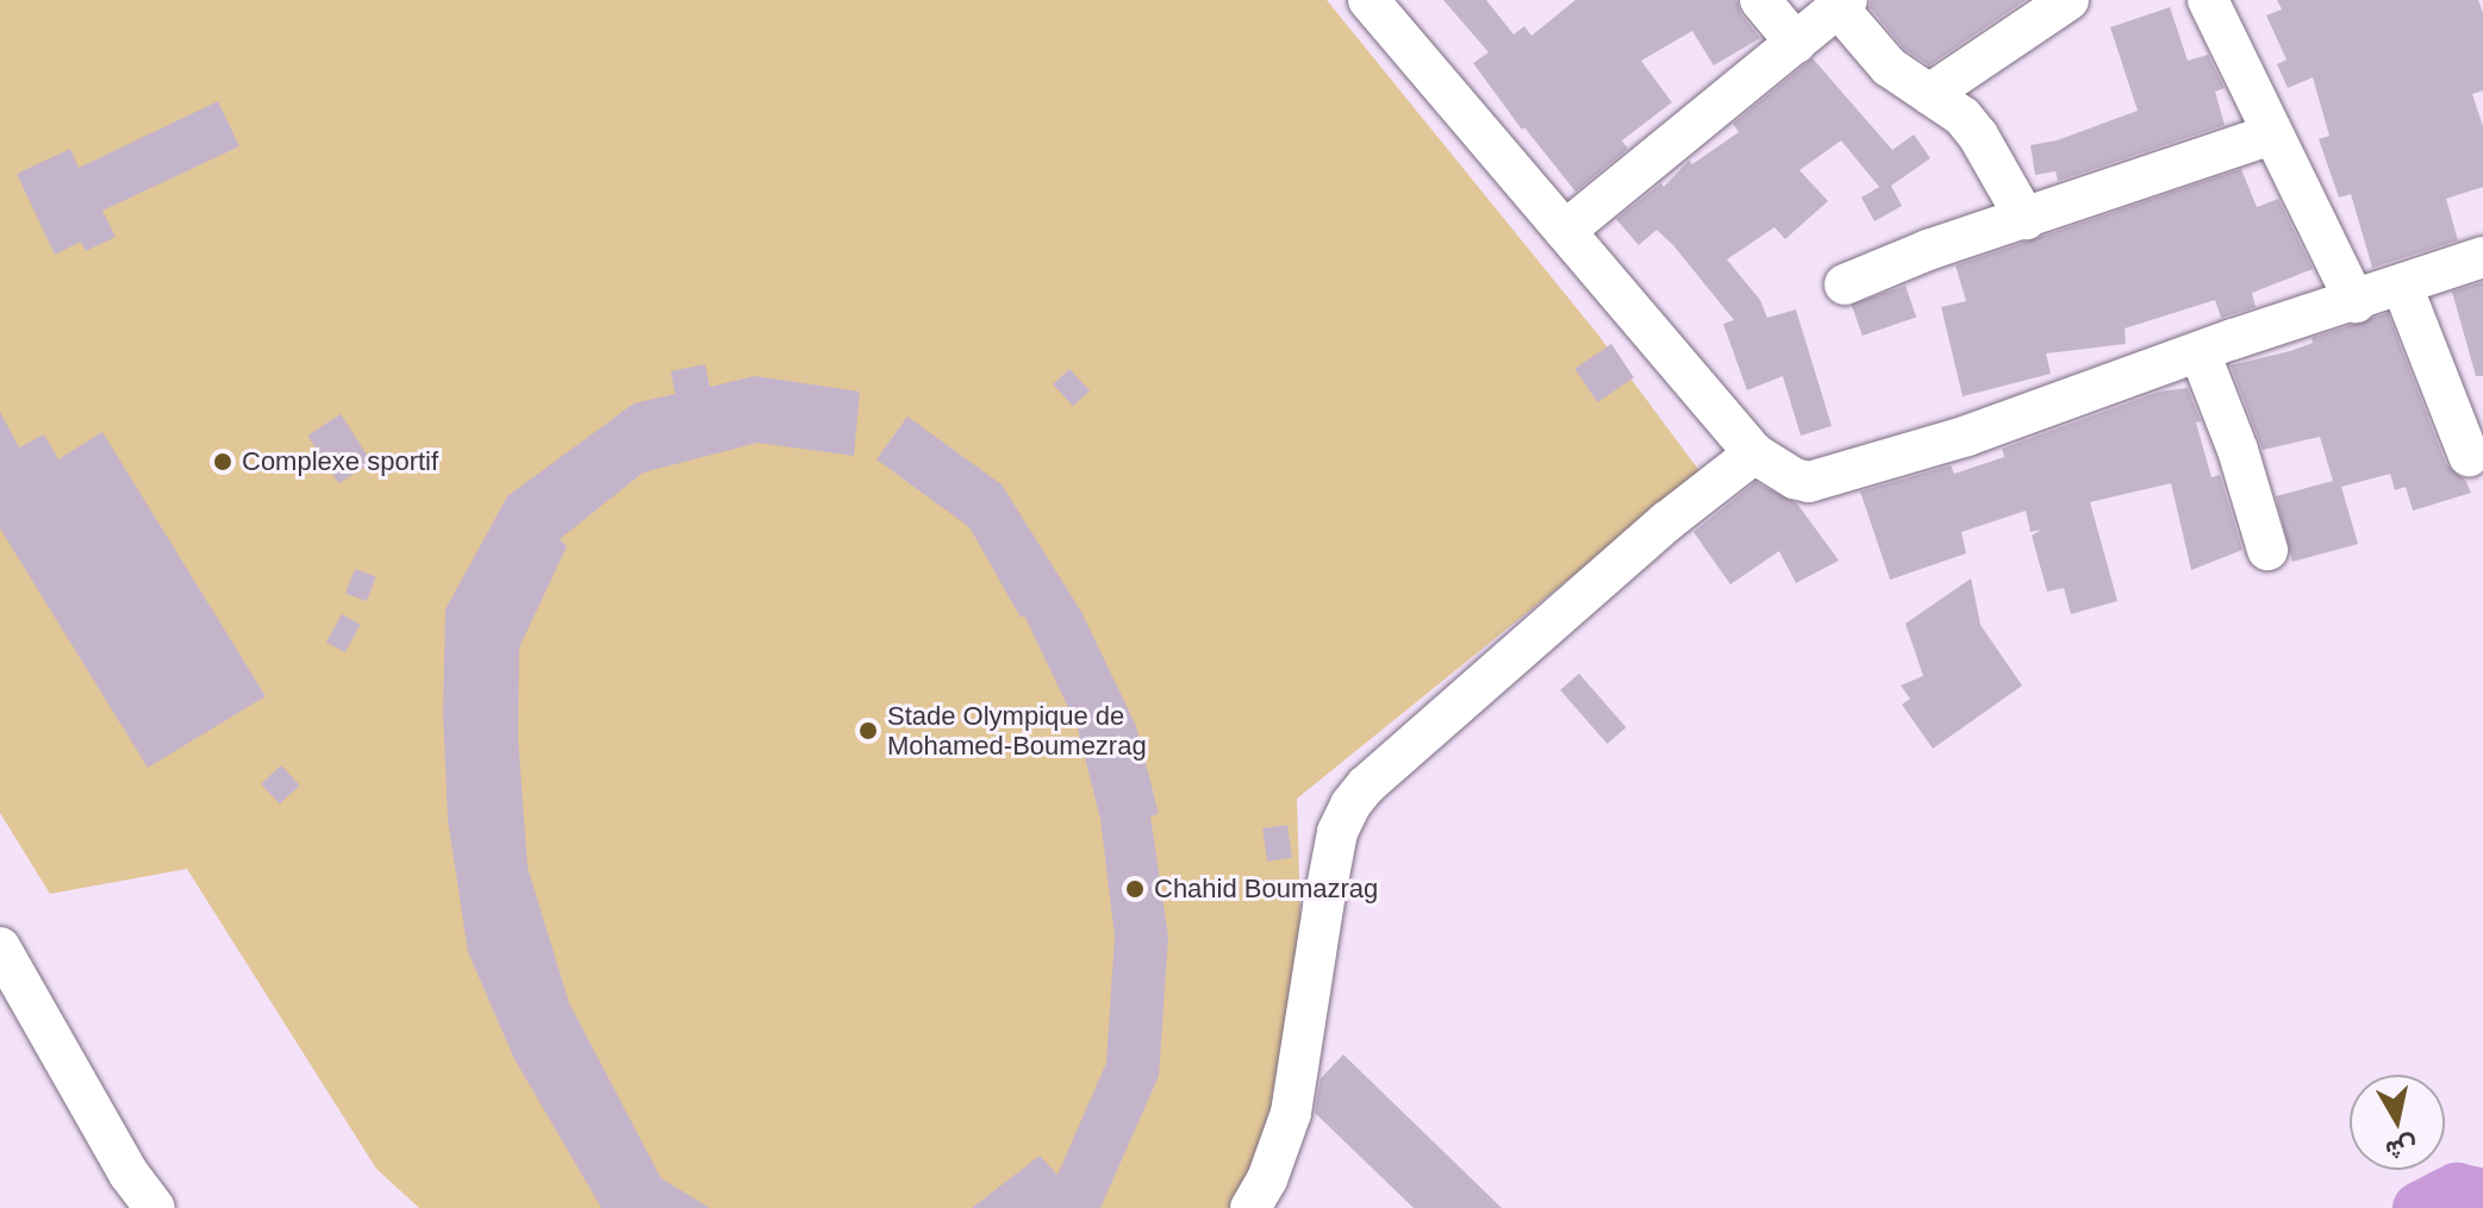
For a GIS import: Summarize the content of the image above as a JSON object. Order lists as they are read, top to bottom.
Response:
{
  "places": ["Complexe sportif", "Stade Olympique de Mohamed-Boumezrag", "Chahid Boumazrag"],
  "north": "bottom"
}
